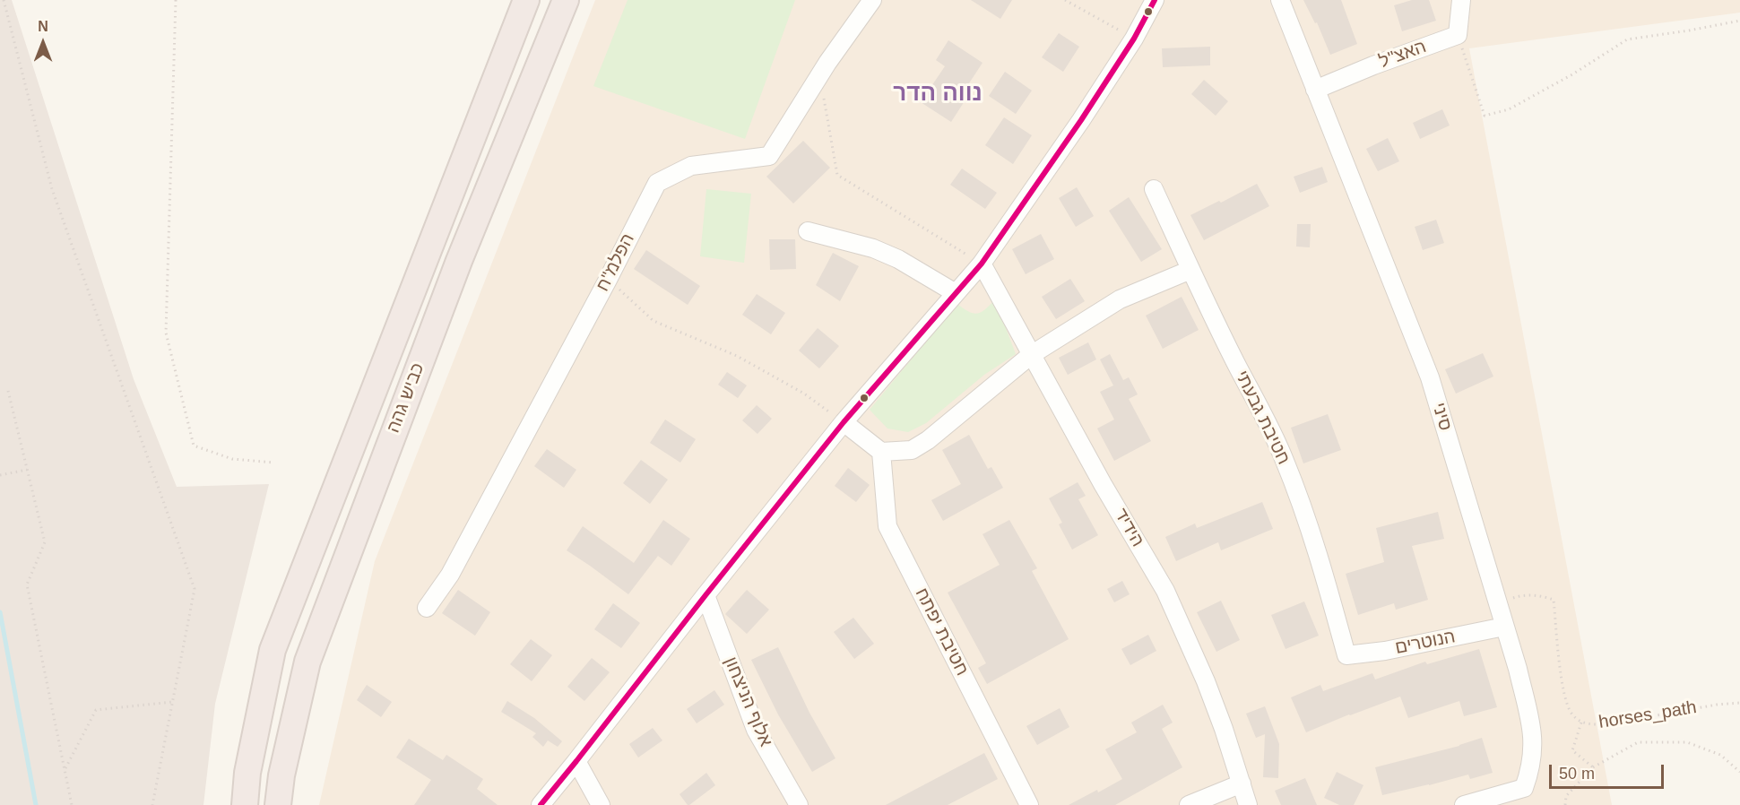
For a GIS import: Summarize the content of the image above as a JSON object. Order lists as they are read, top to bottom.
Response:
{
  "streets": {
    "highway": ["כביש גהה"],
    "street": [
      "האצ\"ל",
      "הפלמ\"ח",
      "סיני",
      "חטיבת גבעתי",
      "הידיד",
      "חטיבת יפתח",
      "הנוטרים",
      "אלוף הניצחון"
    ],
    "path": ["horses_path"]
  },
  "crossings": [
    ["האצ\"ל", "סיני"],
    ["סיני", "הנוטרים"],
    ["סיני", "horses_path"],
    ["חטיבת גבעתי", "הנוטרים"]
  ],
  "districts": ["נווה הדר"],
  "scale_bar": "50 m",
  "north": "top"
}
